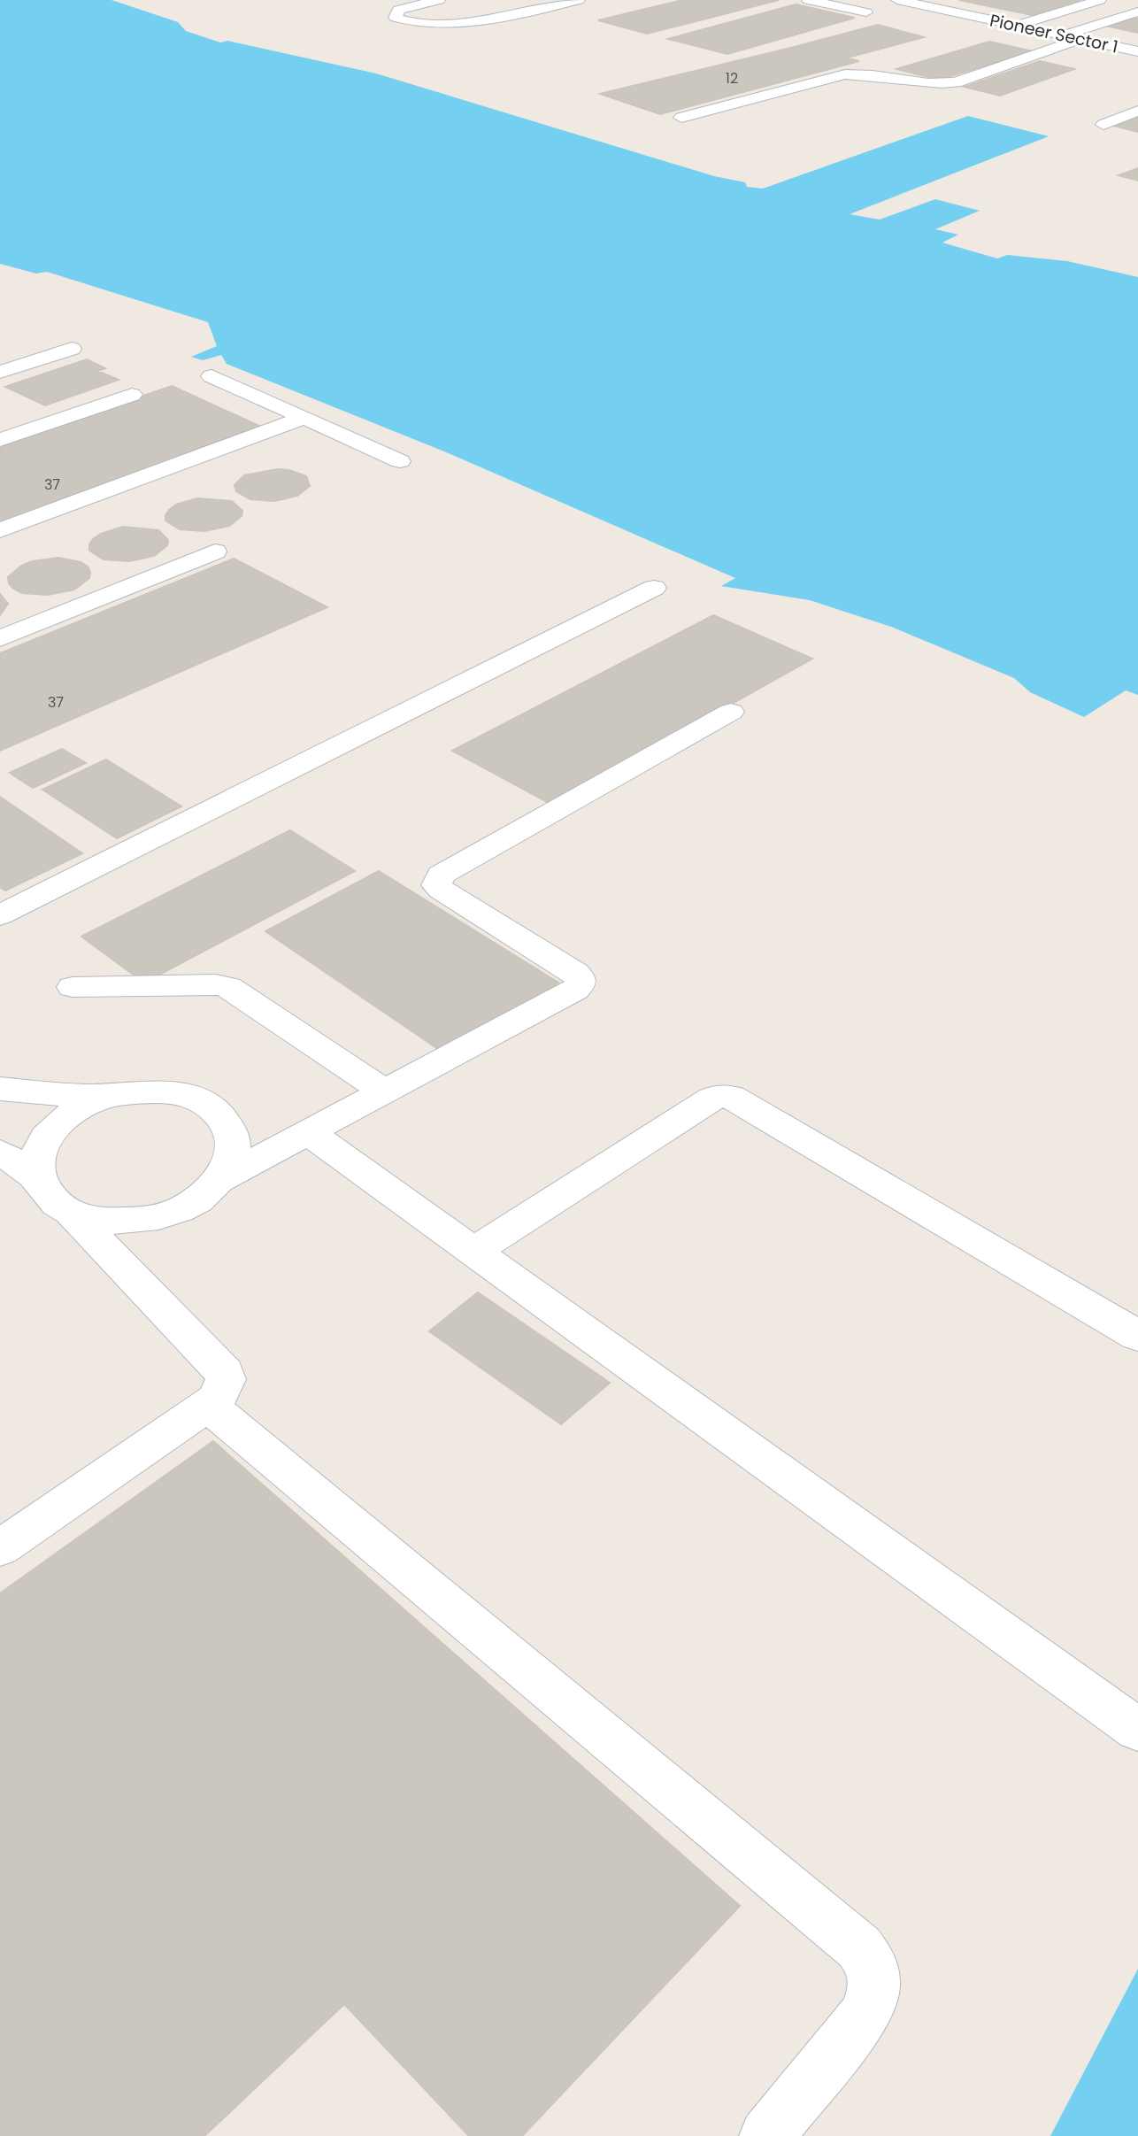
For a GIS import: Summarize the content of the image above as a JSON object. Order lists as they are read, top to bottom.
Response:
{
  "streets": {
    "street": ["Pioneer Sector 1"]
  },
  "house_numbers": ["12", "37", "37"]
}
